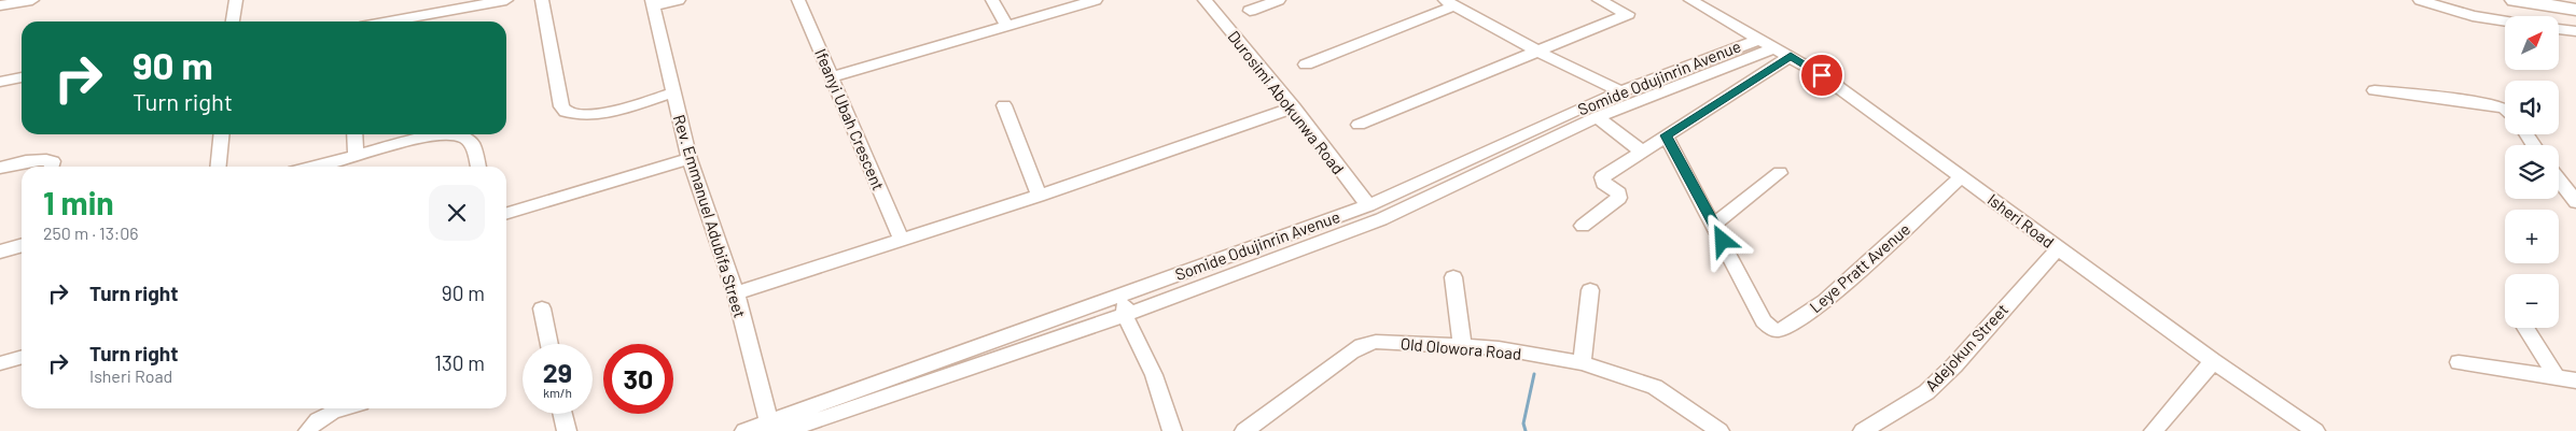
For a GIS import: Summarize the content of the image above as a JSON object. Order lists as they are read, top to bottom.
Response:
{
  "streets": {
    "street": [
      "Somide Odujinrin Avenue",
      "Durosimi Abokunwa Road",
      "Ifeanyi Ubah Crescent",
      "Rev. Emmanuel Adubifa Street",
      "Isheri Road",
      "Leye Pratt Avenue",
      "Adejokun Street",
      "Old Olowora Road"
    ]
  },
  "crossings": [
    ["Somide Odujinrin Avenue", "Durosimi Abokunwa Road"],
    ["Somide Odujinrin Avenue", "Rev. Emmanuel Adubifa Street"],
    ["Somide Odujinrin Avenue", "Isheri Road"],
    ["Isheri Road", "Leye Pratt Avenue"],
    ["Isheri Road", "Adejokun Street"]
  ],
  "north": "top right",
  "page": {
    "map_buttons": ["+", "−"],
    "turn": ["90 m", "Turn right"],
    "heading": ["1 min", "250 m · 13:06"],
    "list": [
      {
        "name": "Turn right",
        "value": "90 m"
      },
      {
        "name": "Turn right",
        "note": "Isheri Road",
        "value": "130 m"
      }
    ],
    "speed": "29 km/h",
    "limit": "30"
  }
}
